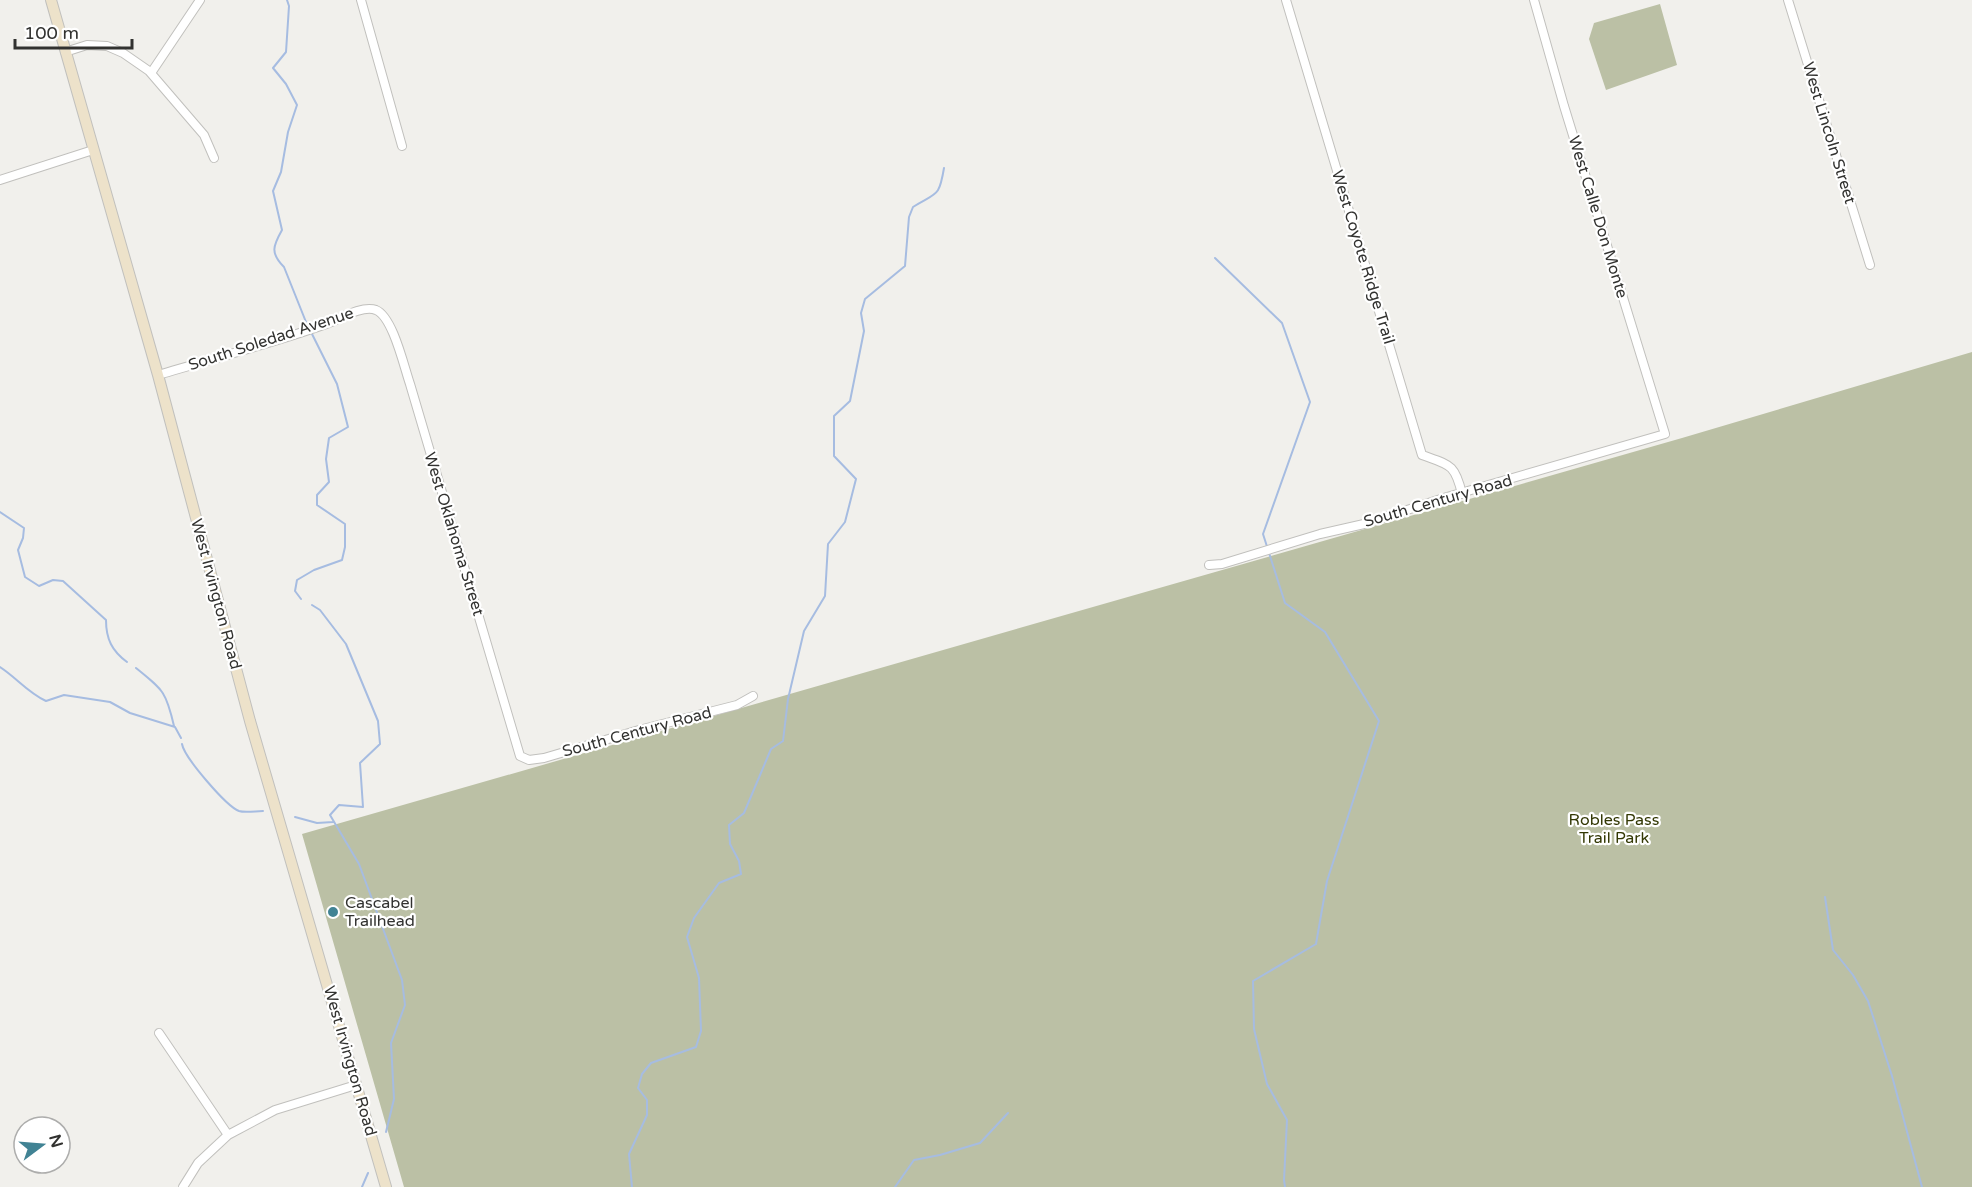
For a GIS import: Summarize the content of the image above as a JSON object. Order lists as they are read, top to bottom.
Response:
{
  "streets": {
    "main road": ["West Irvington Road"],
    "street": [
      "West Lincoln Street",
      "West Calle Don Monte",
      "West Coyote Ridge Trail",
      "South Soledad Avenue",
      "South Century Road",
      "West Oklahoma Street"
    ]
  },
  "crossings": [
    ["West Calle Don Monte", "South Century Road"],
    ["West Coyote Ridge Trail", "South Century Road"],
    ["South Soledad Avenue", "West Oklahoma Street"],
    ["South Soledad Avenue", "West Irvington Road"],
    ["South Century Road", "West Oklahoma Street"]
  ],
  "parks": ["Robles Pass Trail Park"],
  "places": ["Cascabel Trailhead"],
  "scale_bar": "100 m",
  "north": "right"
}
